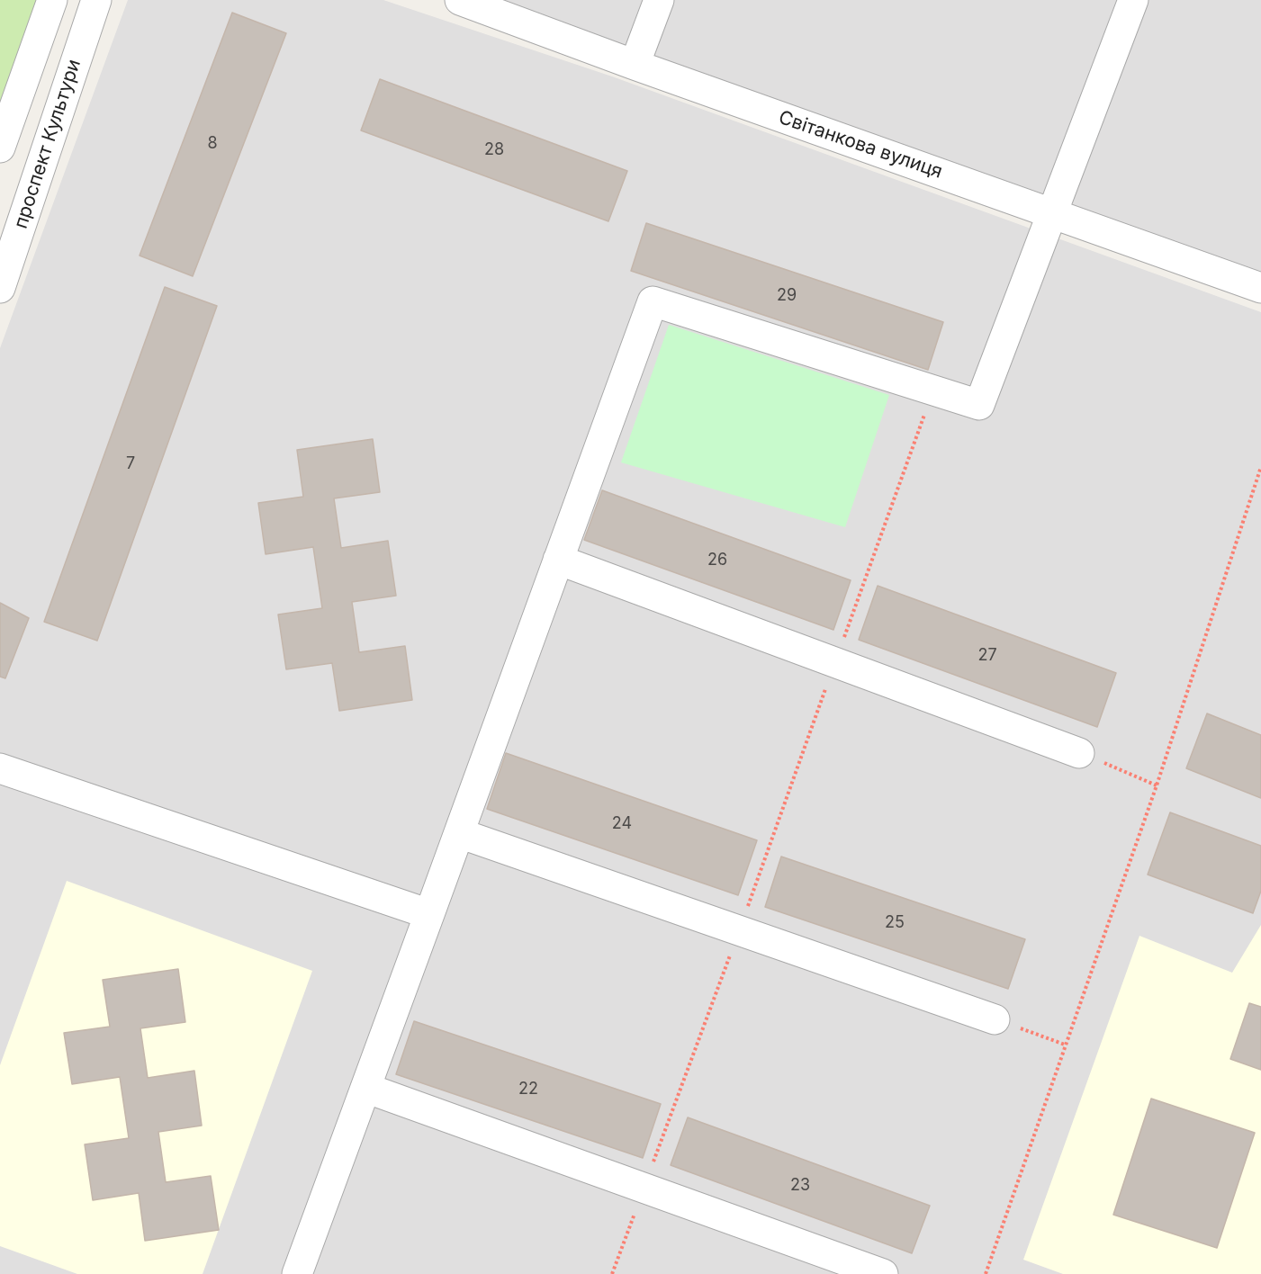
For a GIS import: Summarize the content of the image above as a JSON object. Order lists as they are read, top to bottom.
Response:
{
  "streets": {
    "street": ["проспект Культури", "Світанкова вулиця"]
  },
  "house_numbers": [
    "8",
    "28",
    "29",
    "7",
    "26",
    "27",
    "24",
    "25",
    "22",
    "23"
  ]
}
